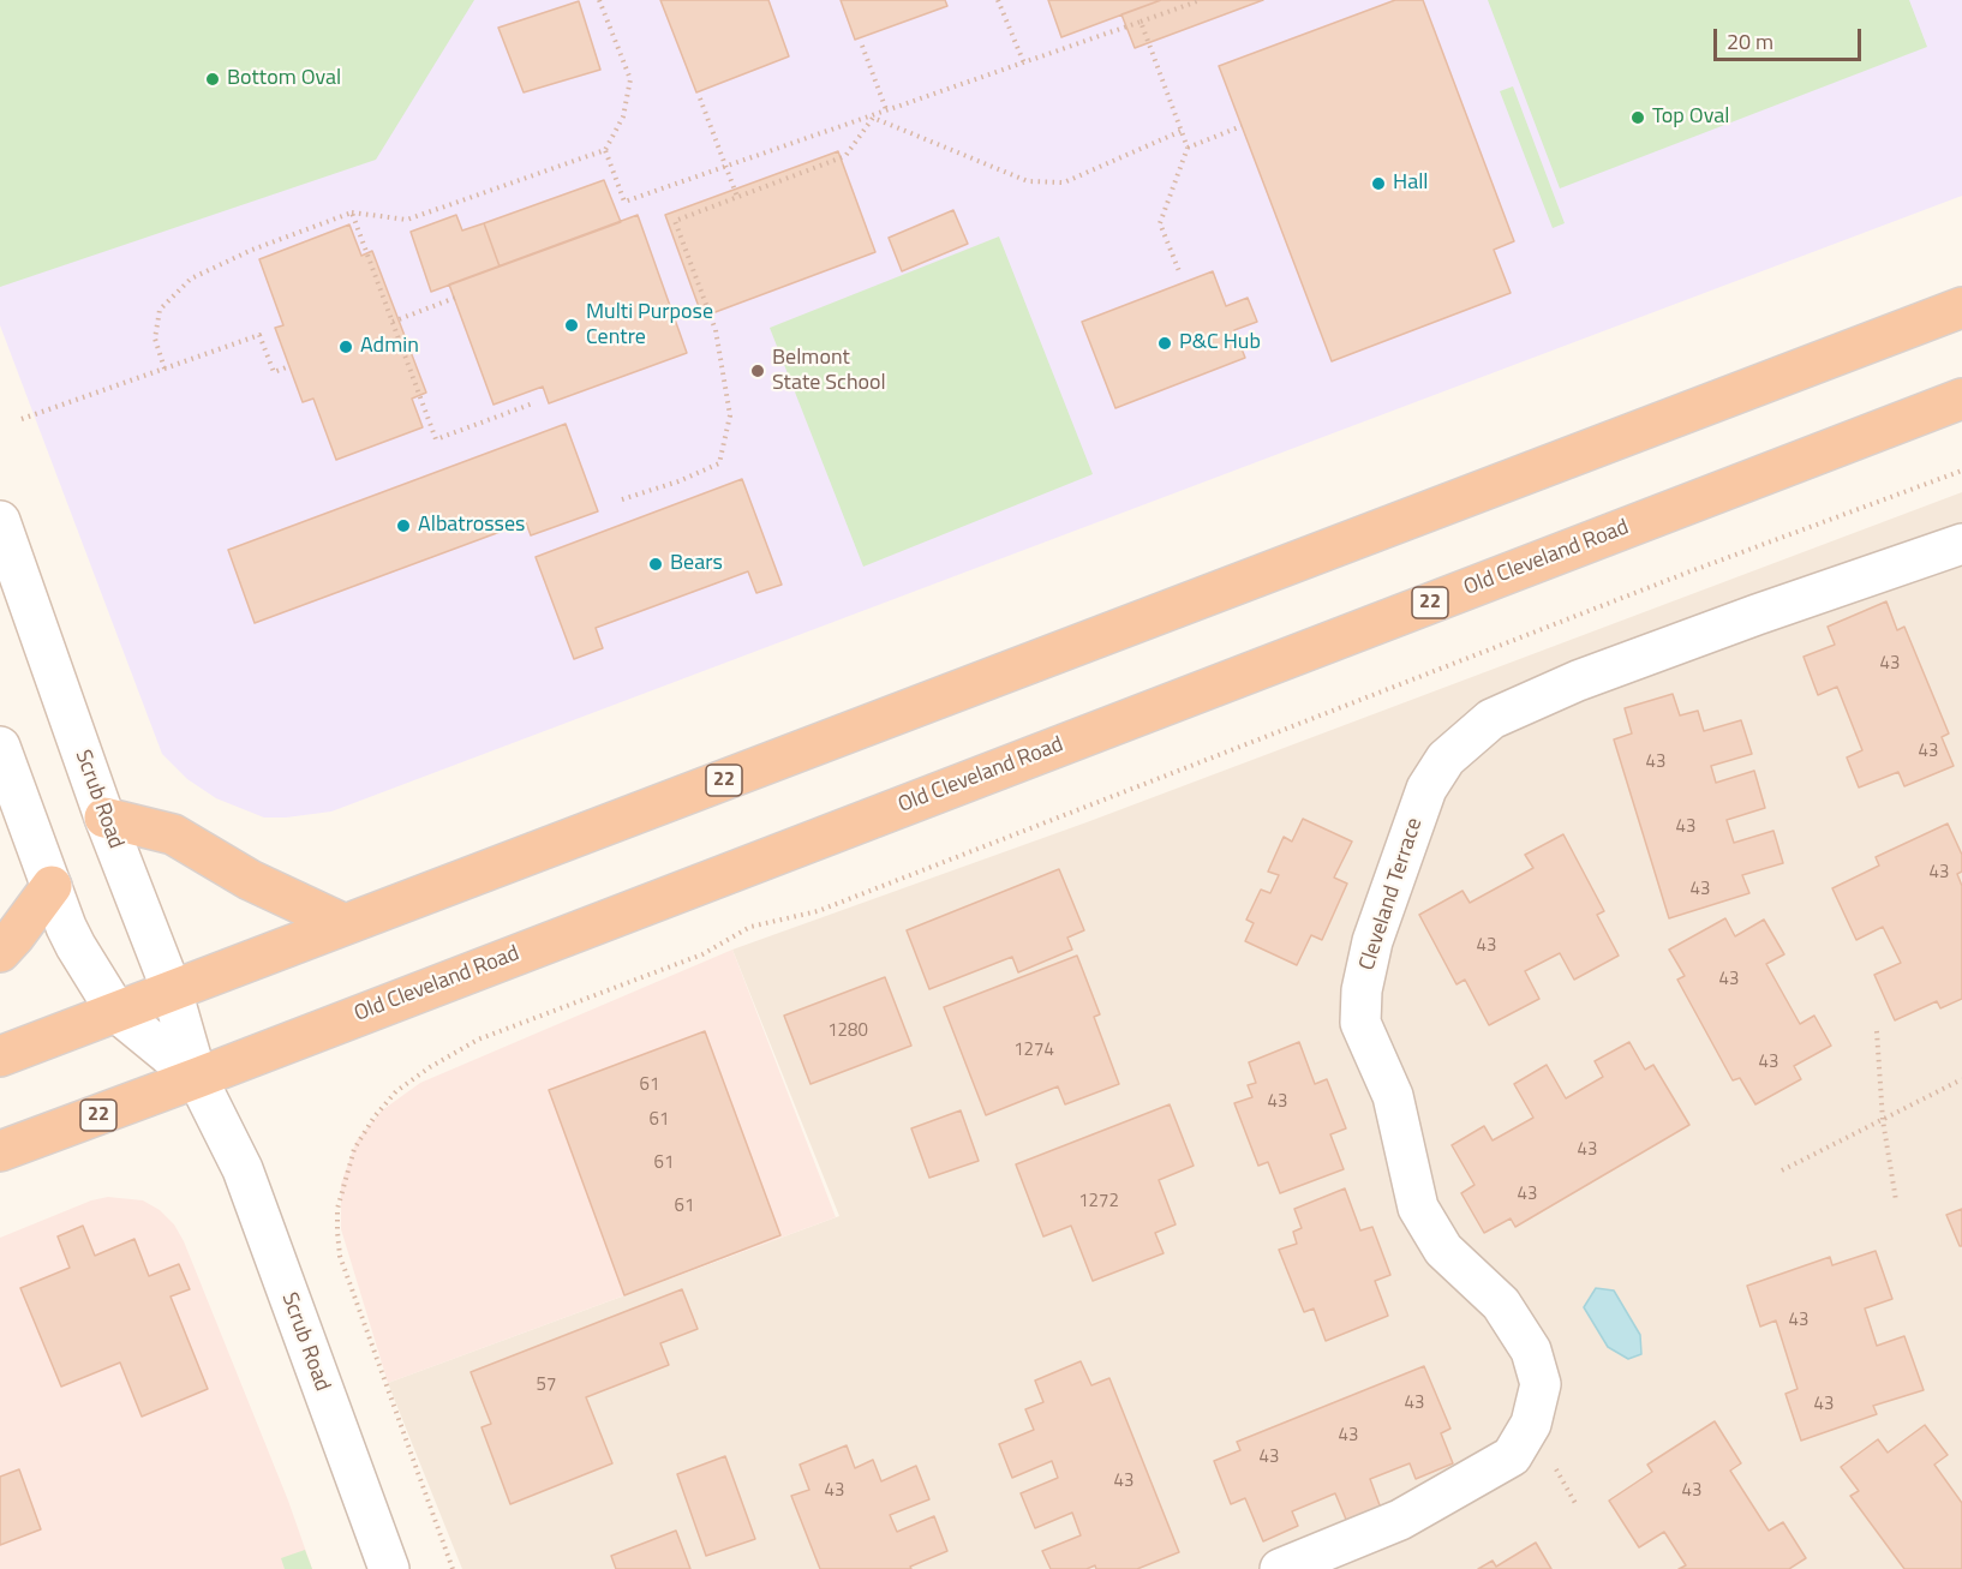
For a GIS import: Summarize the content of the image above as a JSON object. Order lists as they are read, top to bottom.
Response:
{
  "streets": {
    "highway": ["Old Cleveland Road", "22"],
    "street": ["Scrub Road", "Cleveland Terrace"]
  },
  "crossings": [
    ["Old Cleveland Road", "Scrub Road"],
    ["22", "Scrub Road"]
  ],
  "places": [
    "Bottom Oval",
    "Top Oval",
    "Hall",
    "Multi Purpose Centre",
    "P&C Hub",
    "Admin",
    "Belmont State School",
    "Albatrosses",
    "Bears"
  ],
  "house_numbers": [
    "43",
    "43",
    "43",
    "43",
    "43",
    "43",
    "43",
    "43",
    "1280",
    "1274",
    "43",
    "61",
    "43",
    "61",
    "43",
    "61",
    "43",
    "1272",
    "61",
    "43",
    "57",
    "43",
    "43",
    "43",
    "43",
    "43",
    "43",
    "43"
  ],
  "scale_bar": "20 m"
}
